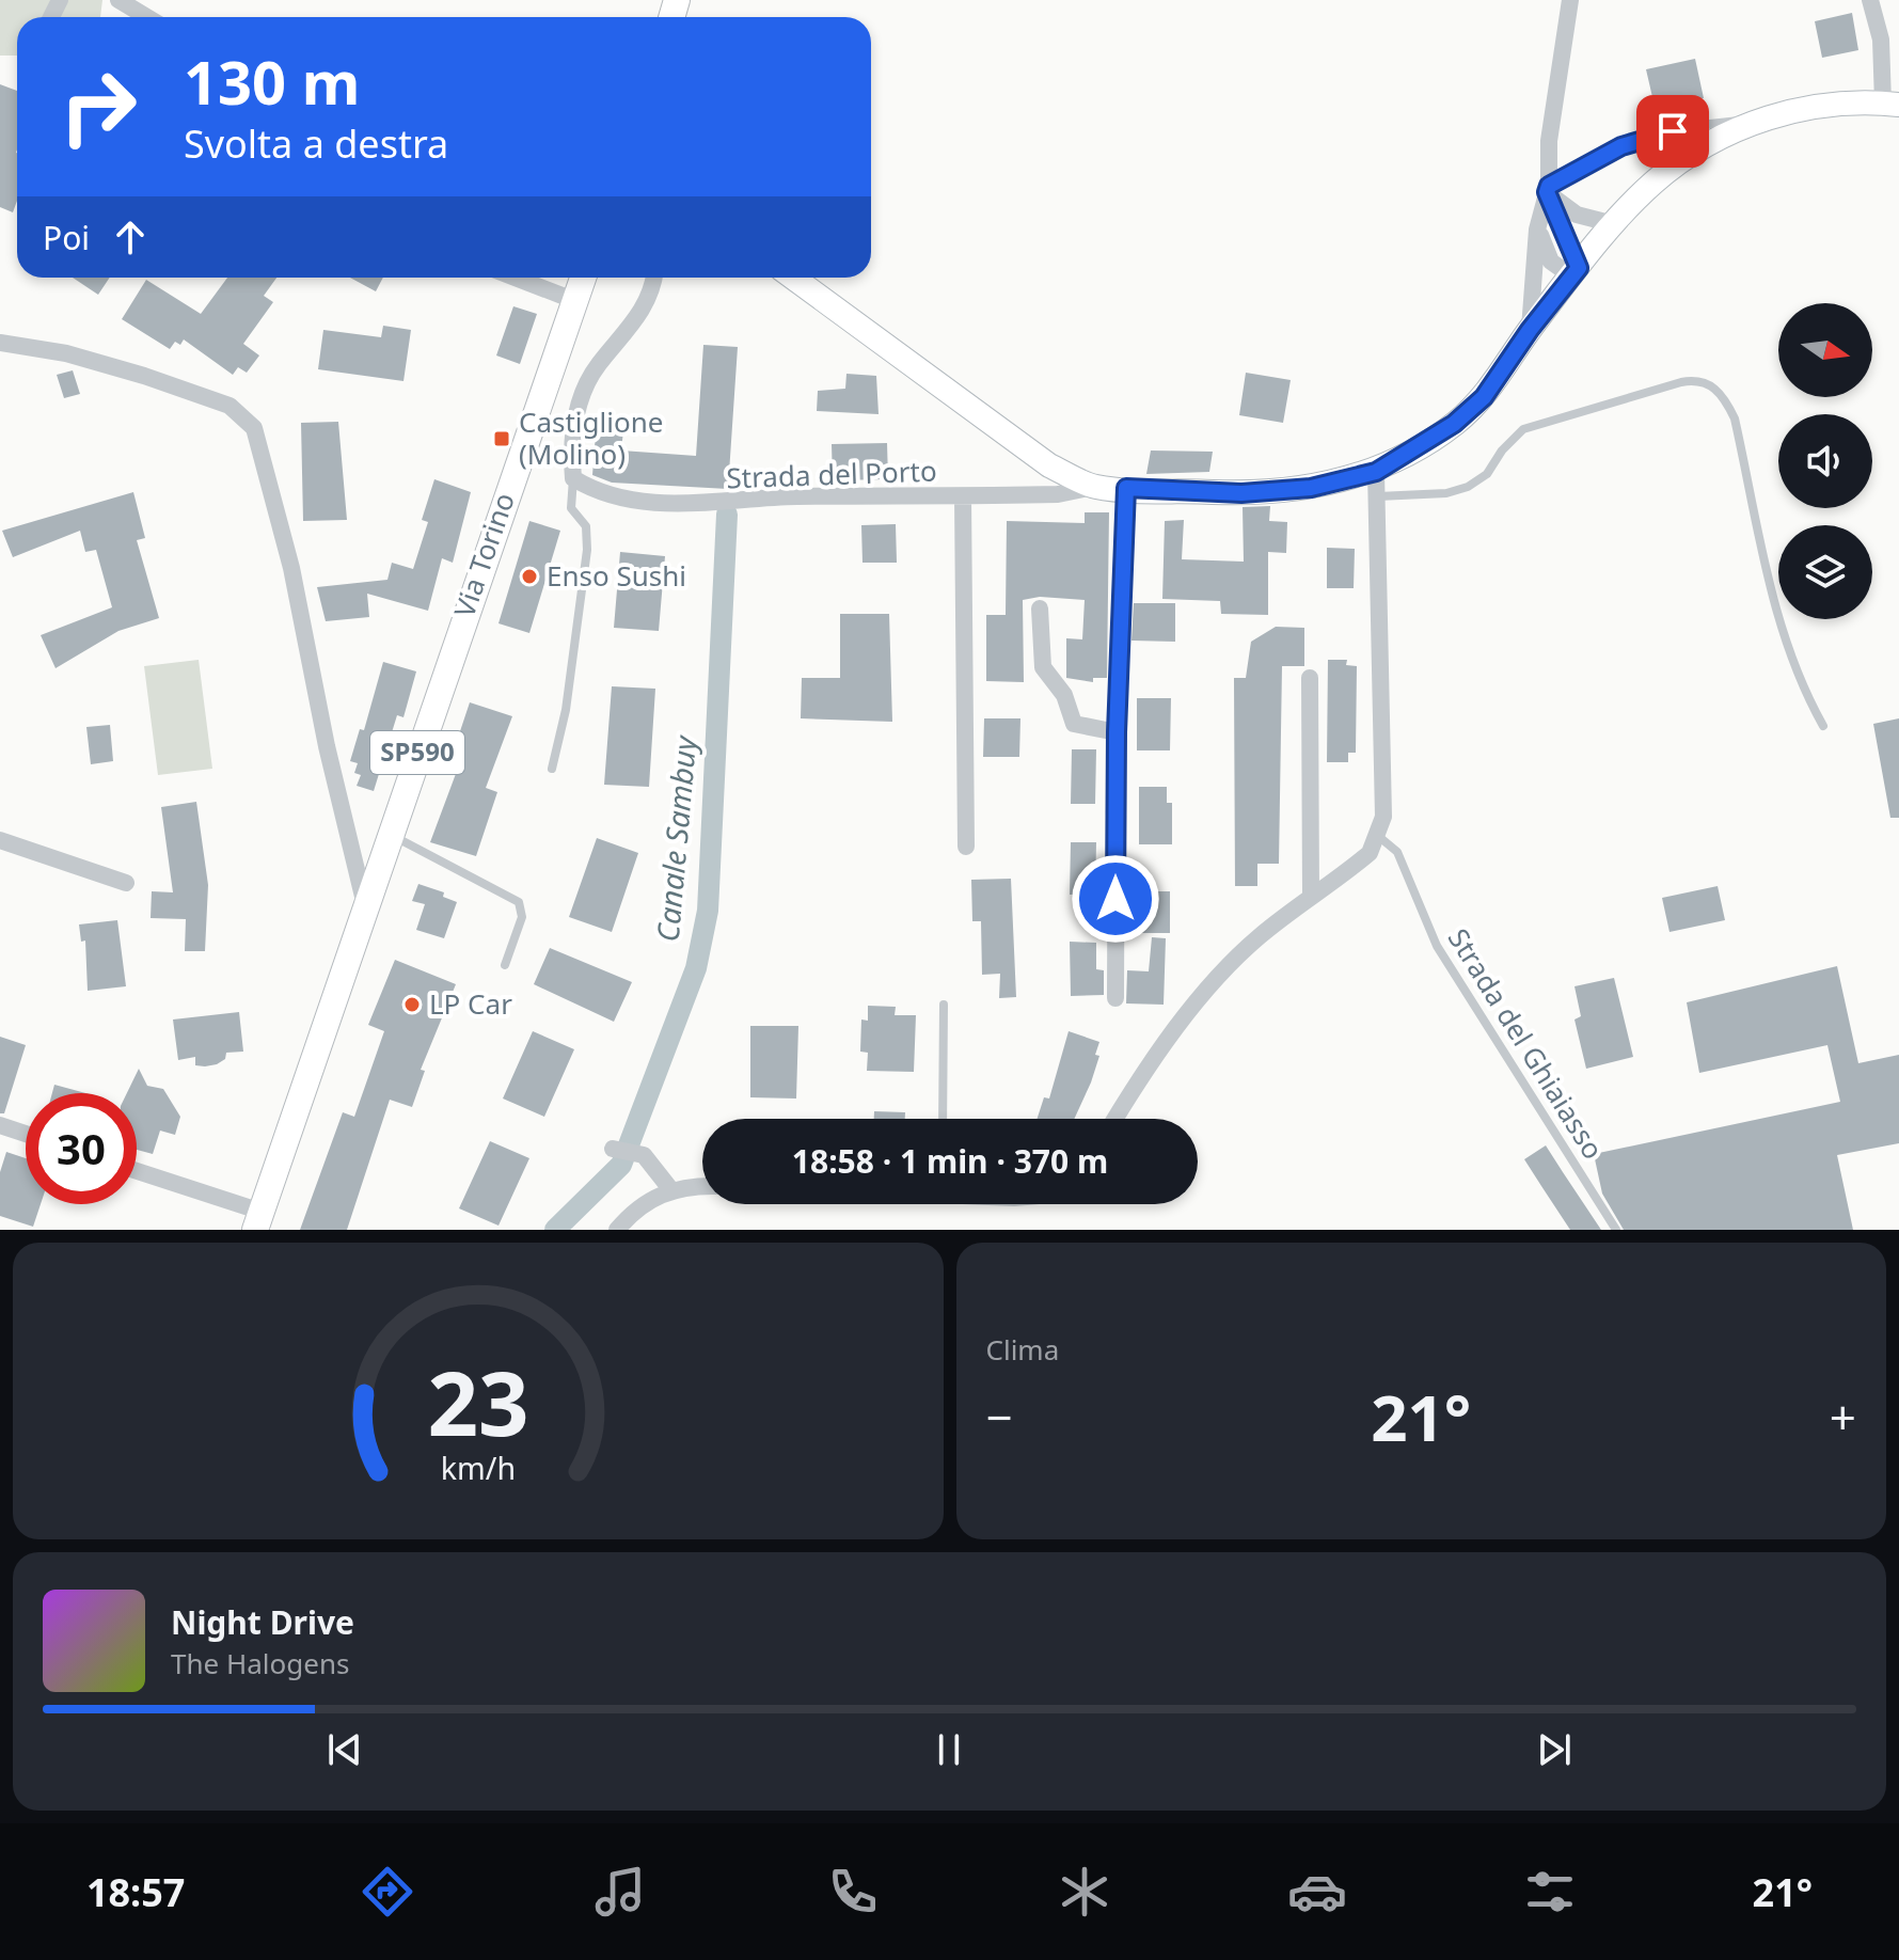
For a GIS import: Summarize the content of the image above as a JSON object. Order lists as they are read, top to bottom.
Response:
{
  "streets": {
    "main road": ["Via Torino", "SP590"],
    "street": ["Strada del Porto"],
    "lane": ["Strada del Ghiaiasso"]
  },
  "water": ["Canale Sambuy"],
  "places": {
    "transit": ["Castiglione (Molino)"],
    "other": ["Enso Sushi", "LP Car"]
  },
  "north": "right",
  "page": {
    "turn": ["130 m", "Svolta a destra"],
    "then": "Poi",
    "limit": "30",
    "trip": "18:58 · 1 min · 370 m",
    "tile": "Clima",
    "heat": ["−", "21°", "+"],
    "song": ["Night Drive", "The Halogens"],
    "tabs": ["18:57", "21°"],
    "gauge": ["23", "km/h"]
  }
}
